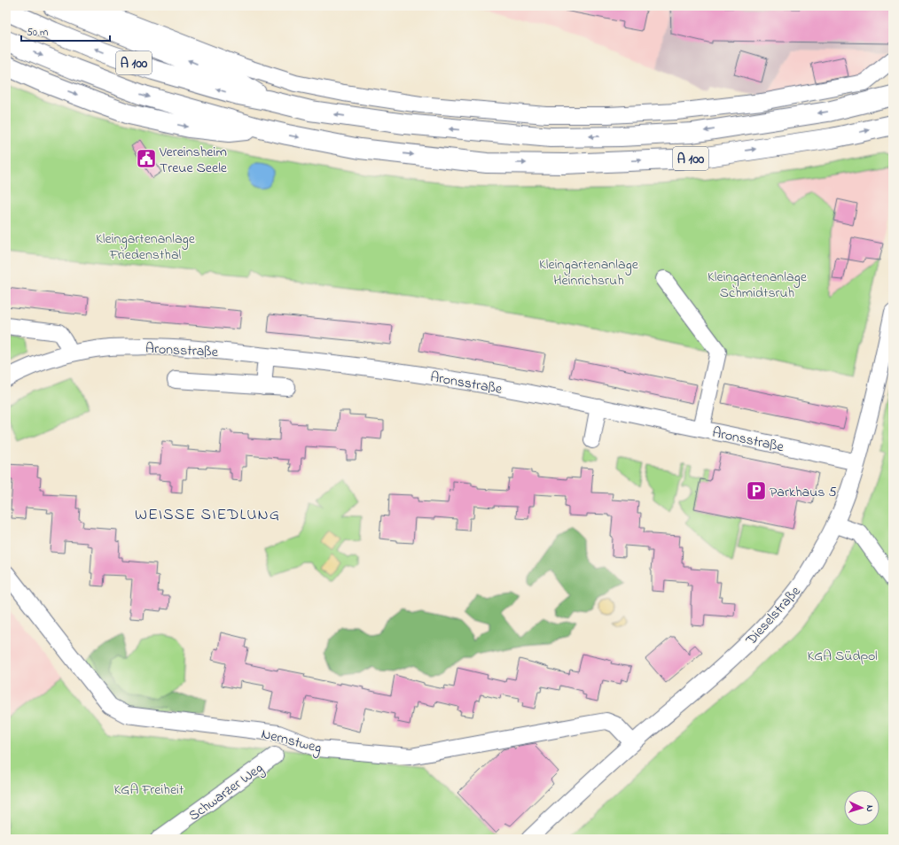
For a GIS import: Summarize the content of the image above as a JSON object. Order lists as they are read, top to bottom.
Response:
{
  "streets": {
    "highway": ["A 100"],
    "street": [
      "Aronsstraße",
      "Dieselstraße",
      "Nernstweg",
      "Schwarzer Weg"
    ]
  },
  "crossings": [
    ["Aronsstraße", "Dieselstraße"],
    ["Dieselstraße", "Nernstweg"]
  ],
  "districts": ["WEISSE SIEDLUNG"],
  "parks": [
    "Kleingartenanlage Friedensthal",
    "Kleingartenanlage Heinrichsruh",
    "Kleingartenanlage Schmidtsruh",
    "KGA Südpol",
    "KGA Freiheit"
  ],
  "places": {
    "public building": ["Vereinsheim Treue Seele"],
    "parking": ["Parkhaus 5"]
  },
  "scale_bar": "50 m",
  "north": "right"
}
